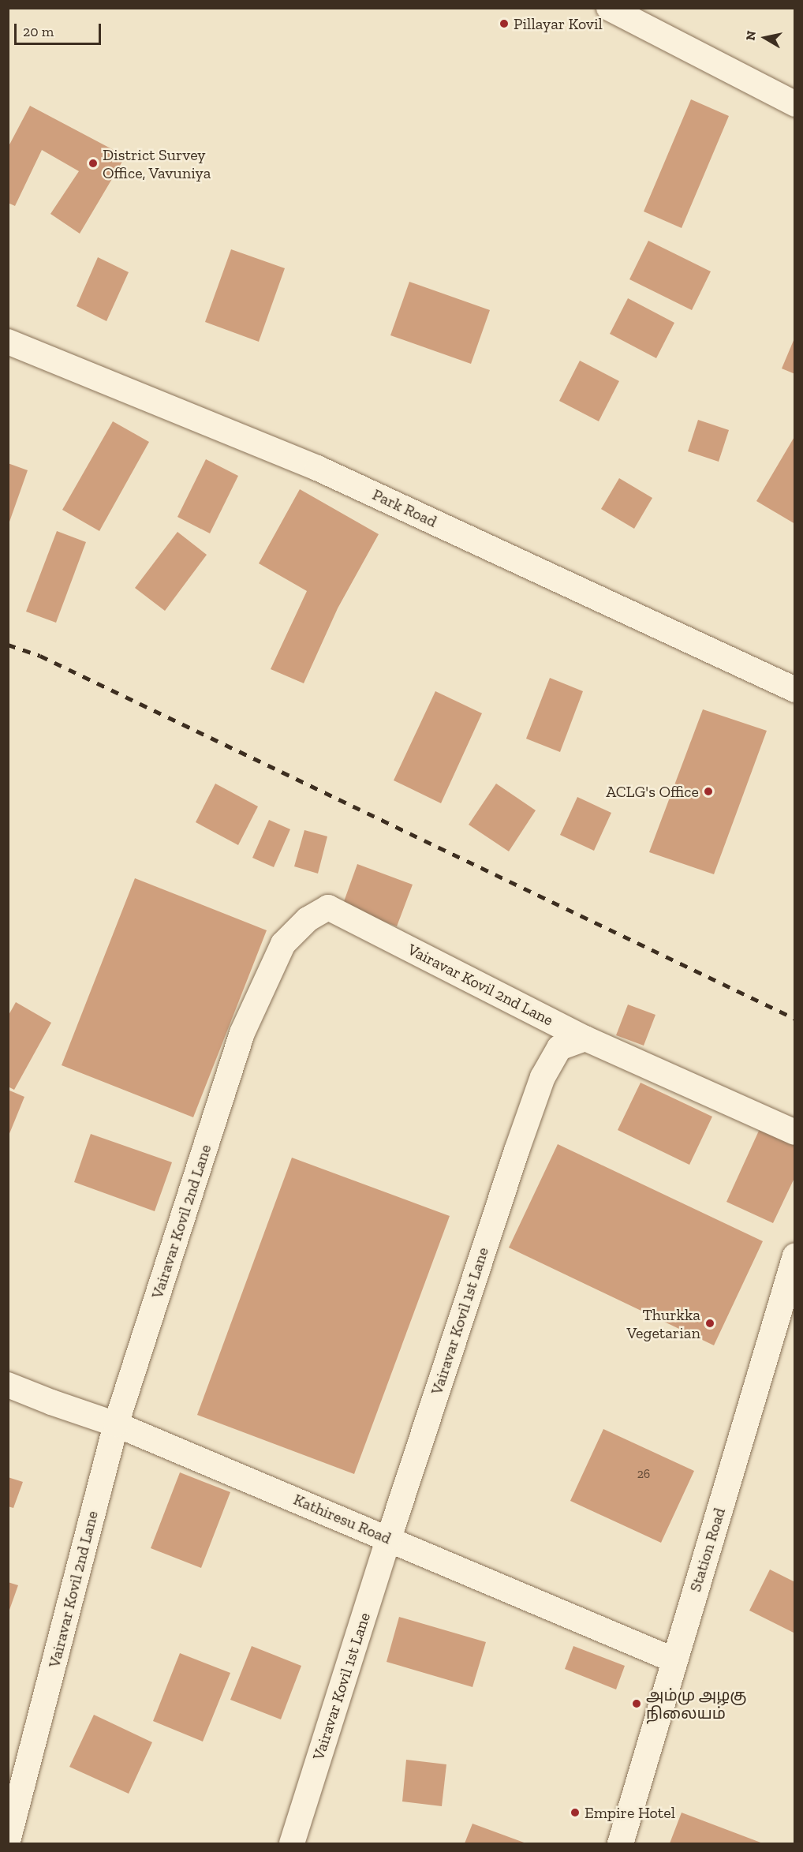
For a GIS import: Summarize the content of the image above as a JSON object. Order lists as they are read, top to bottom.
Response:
{
  "streets": {
    "main road": ["Station Road"],
    "street": [
      "Park Road",
      "Vairavar Kovil 2nd Lane",
      "Vairavar Kovil 1st Lane",
      "Kathiresu Road"
    ]
  },
  "crossings": [
    ["Vairavar Kovil 2nd Lane", "Vairavar Kovil 1st Lane"],
    ["Vairavar Kovil 2nd Lane", "Kathiresu Road"],
    ["Vairavar Kovil 1st Lane", "Kathiresu Road"],
    ["Kathiresu Road", "Station Road"]
  ],
  "places": [
    "Pillayar Kovil",
    "District Survey Office, Vavuniya",
    "ACLG's Office",
    "Thurkka Vegetarian",
    "அம்மு அழகு நிலையம்",
    "Empire Hotel"
  ],
  "house_numbers": ["26"],
  "scale_bar": "20 m",
  "north": "left"
}
